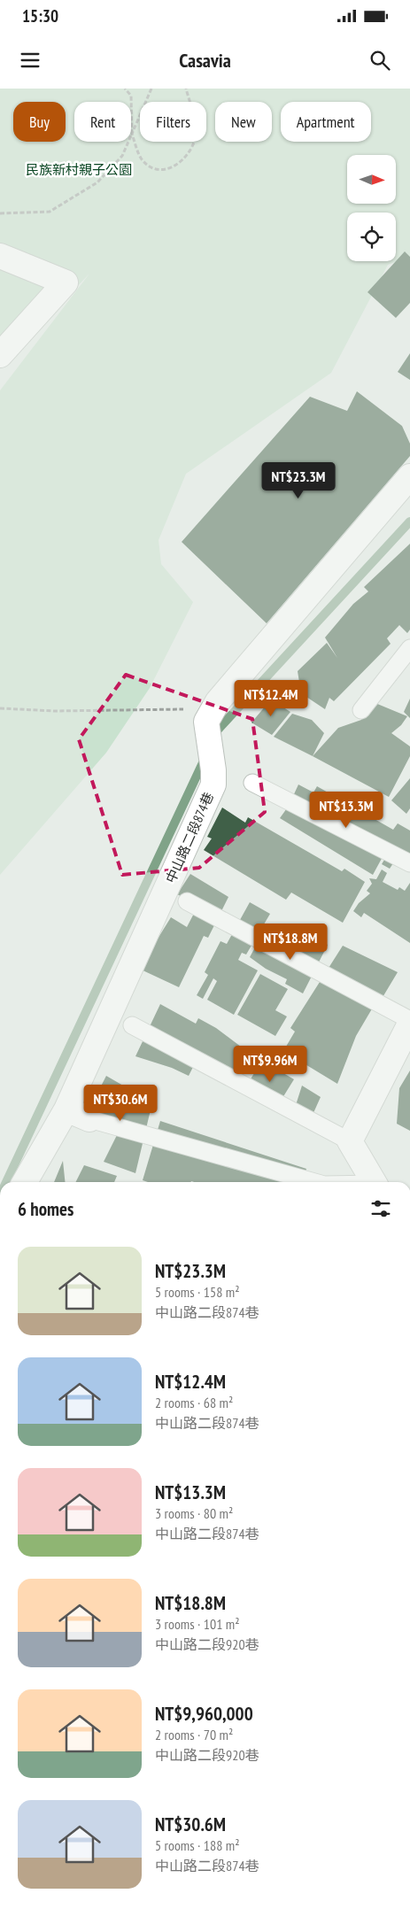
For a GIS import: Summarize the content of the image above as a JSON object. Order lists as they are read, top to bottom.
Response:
{
  "streets": {
    "street": ["中山路二段874巷"]
  },
  "parks": ["民族新村親子公園"],
  "north": "right",
  "page": {
    "status": "15:30",
    "header": "Casavia",
    "chip": [
      "Buy",
      "Rent",
      "Filters",
      "New",
      "Apartment"
    ],
    "price": [
      "NT$23.3M",
      "NT$12.4M",
      "NT$13.3M",
      "NT$18.8M",
      "NT$9.96M",
      "NT$30.6M"
    ],
    "heading": "6 homes",
    "list": [
      {
        "name": "NT$23.3M",
        "note": "5 rooms · 158 m² · 中山路二段874巷"
      },
      {
        "name": "NT$12.4M",
        "note": "2 rooms · 68 m² · 中山路二段874巷"
      },
      {
        "name": "NT$13.3M",
        "note": "3 rooms · 80 m² · 中山路二段874巷"
      },
      {
        "name": "NT$18.8M",
        "note": "3 rooms · 101 m² · 中山路二段920巷"
      },
      {
        "name": "NT$9,960,000",
        "note": "2 rooms · 70 m² · 中山路二段920巷"
      },
      {
        "name": "NT$30.6M",
        "note": "5 rooms · 188 m² · 中山路二段874巷"
      }
    ]
  }
}
